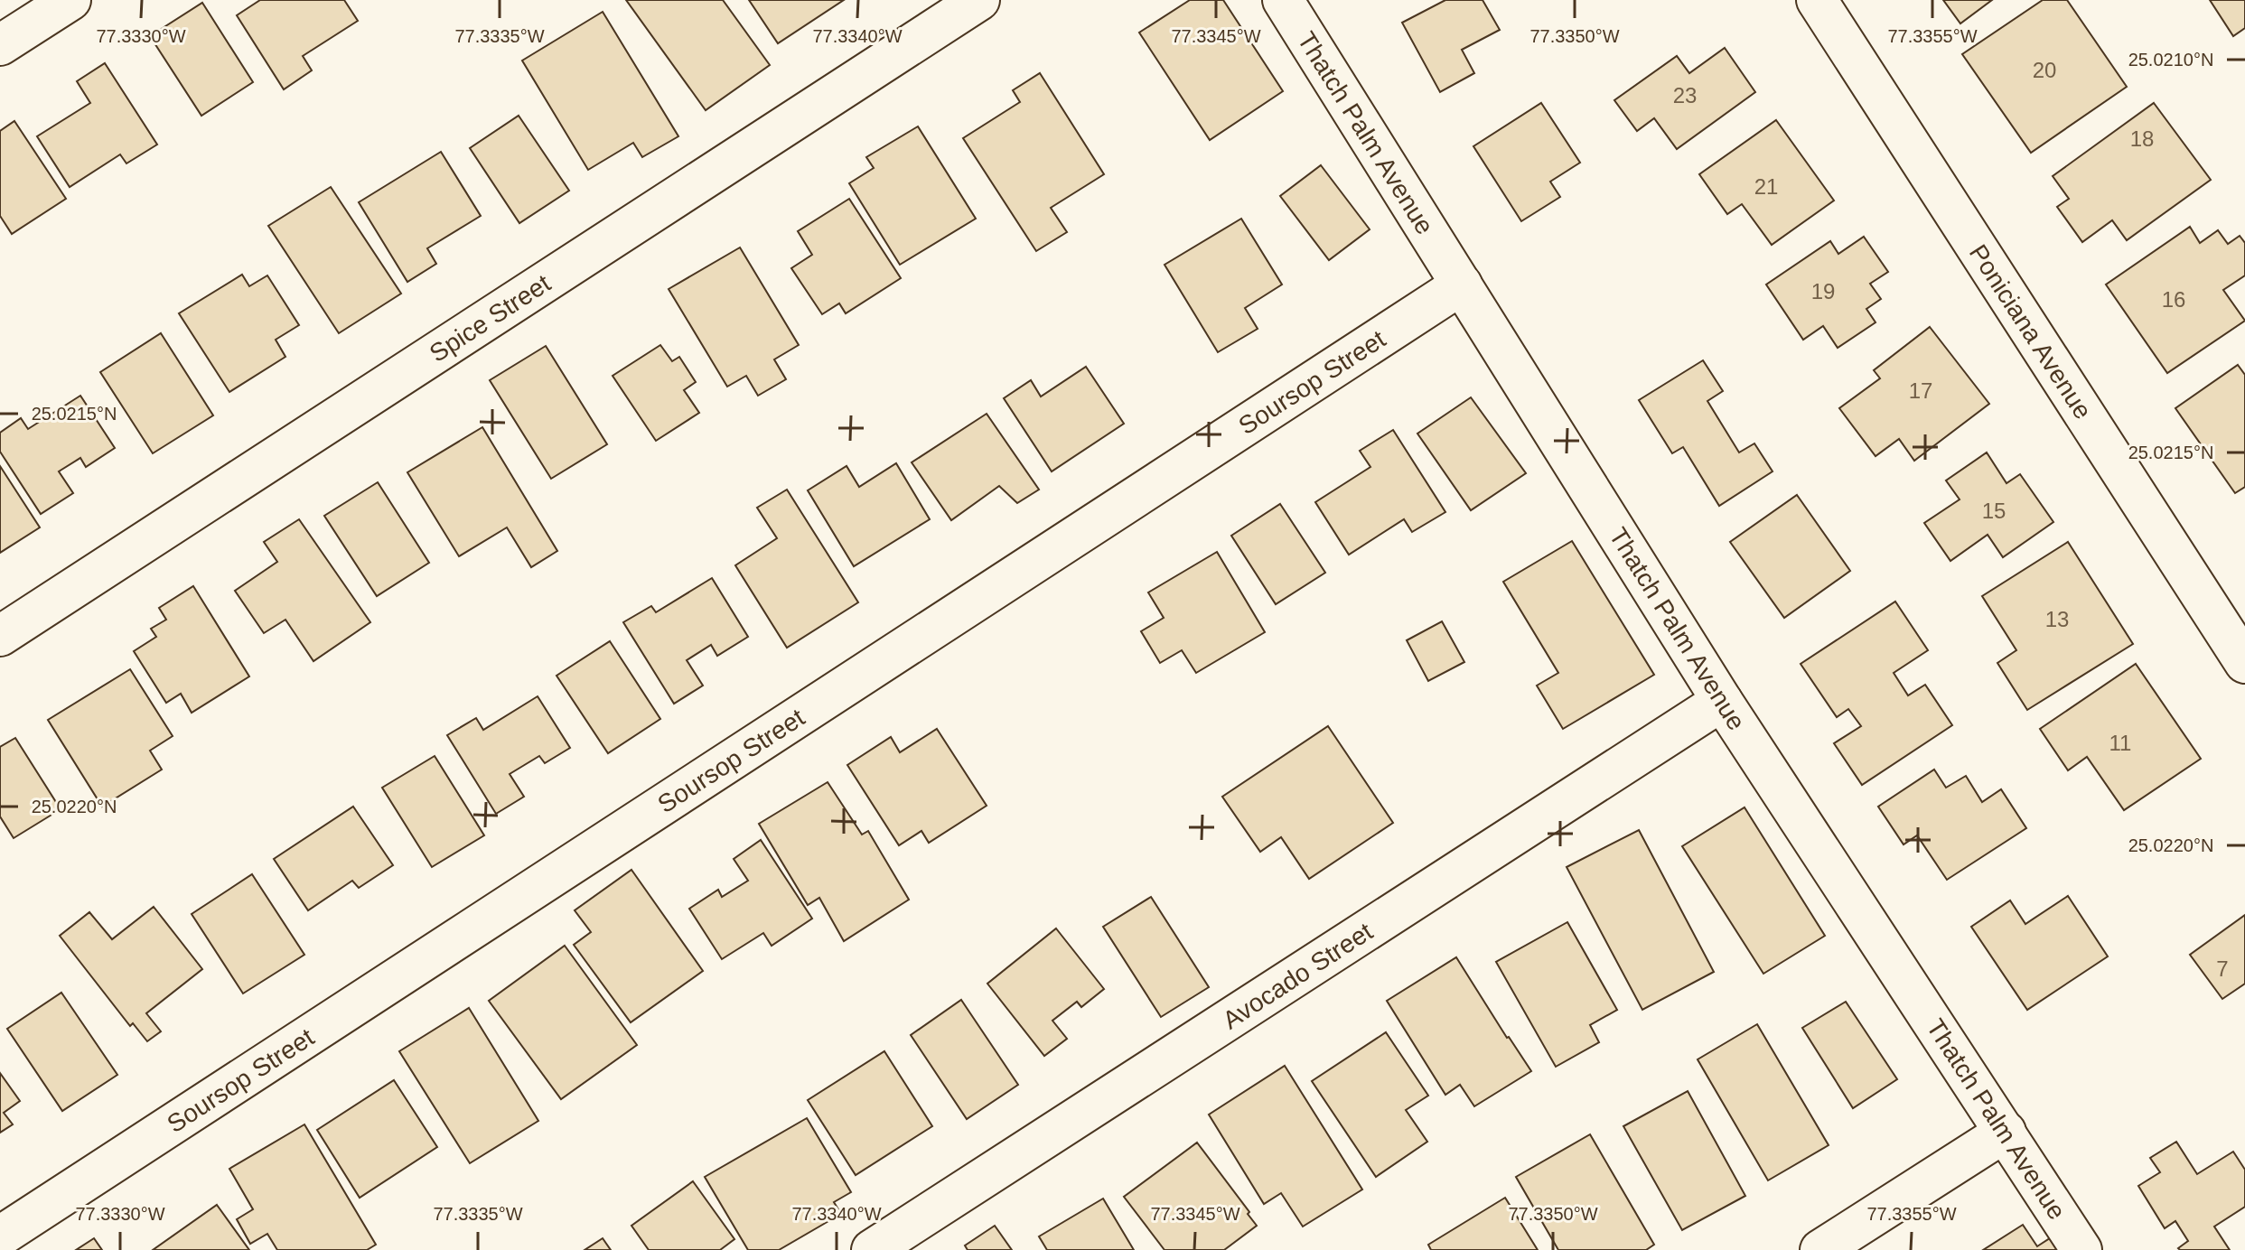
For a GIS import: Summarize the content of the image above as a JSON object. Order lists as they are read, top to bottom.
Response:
{
  "streets": {
    "street": [
      "Thatch Palm Avenue",
      "Spice Street",
      "Poniciana Avenue",
      "Soursop Street",
      "Avocado Street"
    ]
  },
  "crossings": [
    ["Thatch Palm Avenue", "Soursop Street"],
    ["Thatch Palm Avenue", "Avocado Street"]
  ],
  "house_numbers": [
    "20",
    "23",
    "18",
    "21",
    "19",
    "16",
    "17",
    "15",
    "13",
    "11",
    "7"
  ],
  "coordinates": [
    "77.3330°W",
    "77.3335°W",
    "77.3340°W",
    "77.3345°W",
    "77.3350°W",
    "77.3355°W",
    "25.0210°N",
    "25.0215°N",
    "25.0220°N"
  ]
}
